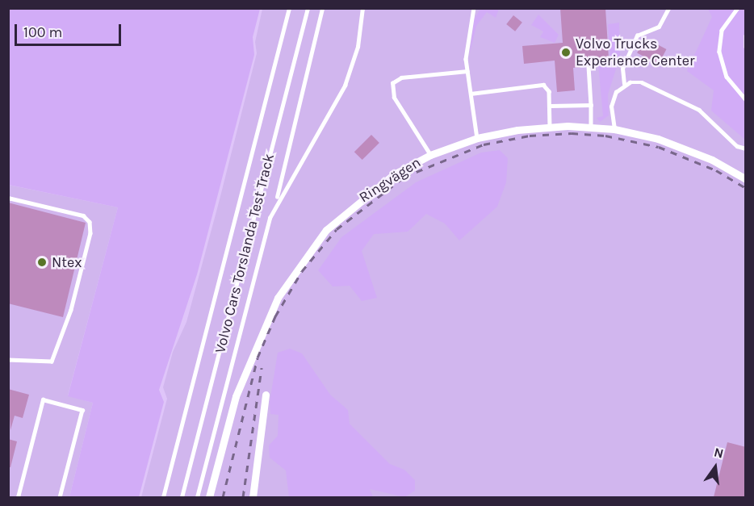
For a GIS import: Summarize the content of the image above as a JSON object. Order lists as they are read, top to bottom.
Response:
{
  "streets": {
    "street": ["Ringvägen"],
    "lane": ["Volvo Cars Torslanda Test Track"]
  },
  "places": ["Volvo Trucks Experience Center", "Ntex"],
  "scale_bar": "100 m",
  "north": "top"
}
